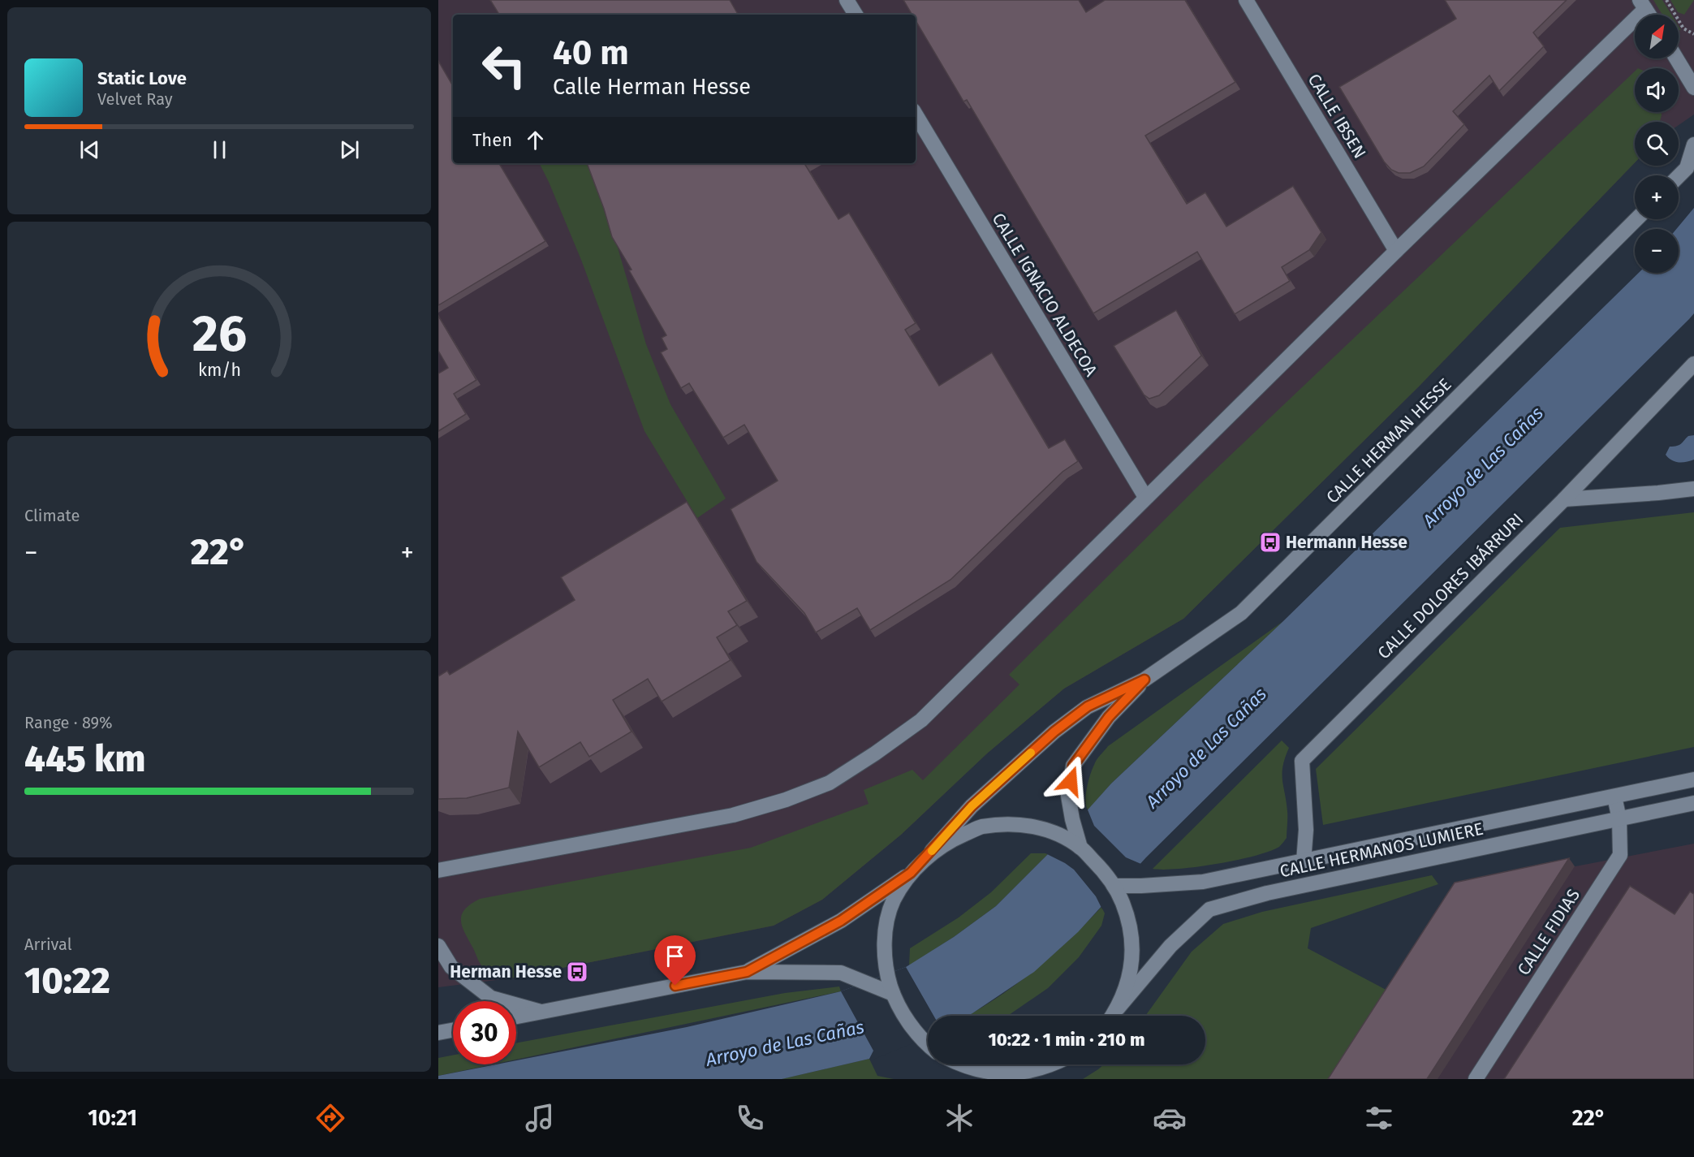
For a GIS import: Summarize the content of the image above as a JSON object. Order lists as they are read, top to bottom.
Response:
{
  "streets": {
    "street": [
      "CALLE IBSEN",
      "CALLE IGNACIO ALDECOA",
      "CALLE HERMAN HESSE",
      "CALLE DOLORES IBÁRRURI",
      "CALLE HERMANOS LUMIERE",
      "CALLE FIDIAS"
    ]
  },
  "crossings": [
    ["CALLE DOLORES IBÁRRURI", "CALLE HERMANOS LUMIERE"],
    ["CALLE HERMANOS LUMIERE", "CALLE FIDIAS"]
  ],
  "water": ["Arroyo de Las Cañas"],
  "places": {
    "bus stop": ["Hermann Hesse", "Herman Hesse"]
  },
  "north": "top right",
  "page": {
    "map_buttons": ["+", "−"],
    "turn": ["40 m", "Calle Herman Hesse"],
    "song": ["Static Love", "Velvet Ray"],
    "then": "Then",
    "tile": [
      "Climate",
      ["Range · 89%", "445 km"],
      ["Arrival", "10:22"]
    ],
    "heat": ["−", "22°", "+"],
    "limit": "30",
    "trip": "10:22 · 1 min · 210 m",
    "tabs": ["10:21", "22°"],
    "gauge": ["26", "km/h"]
  }
}
